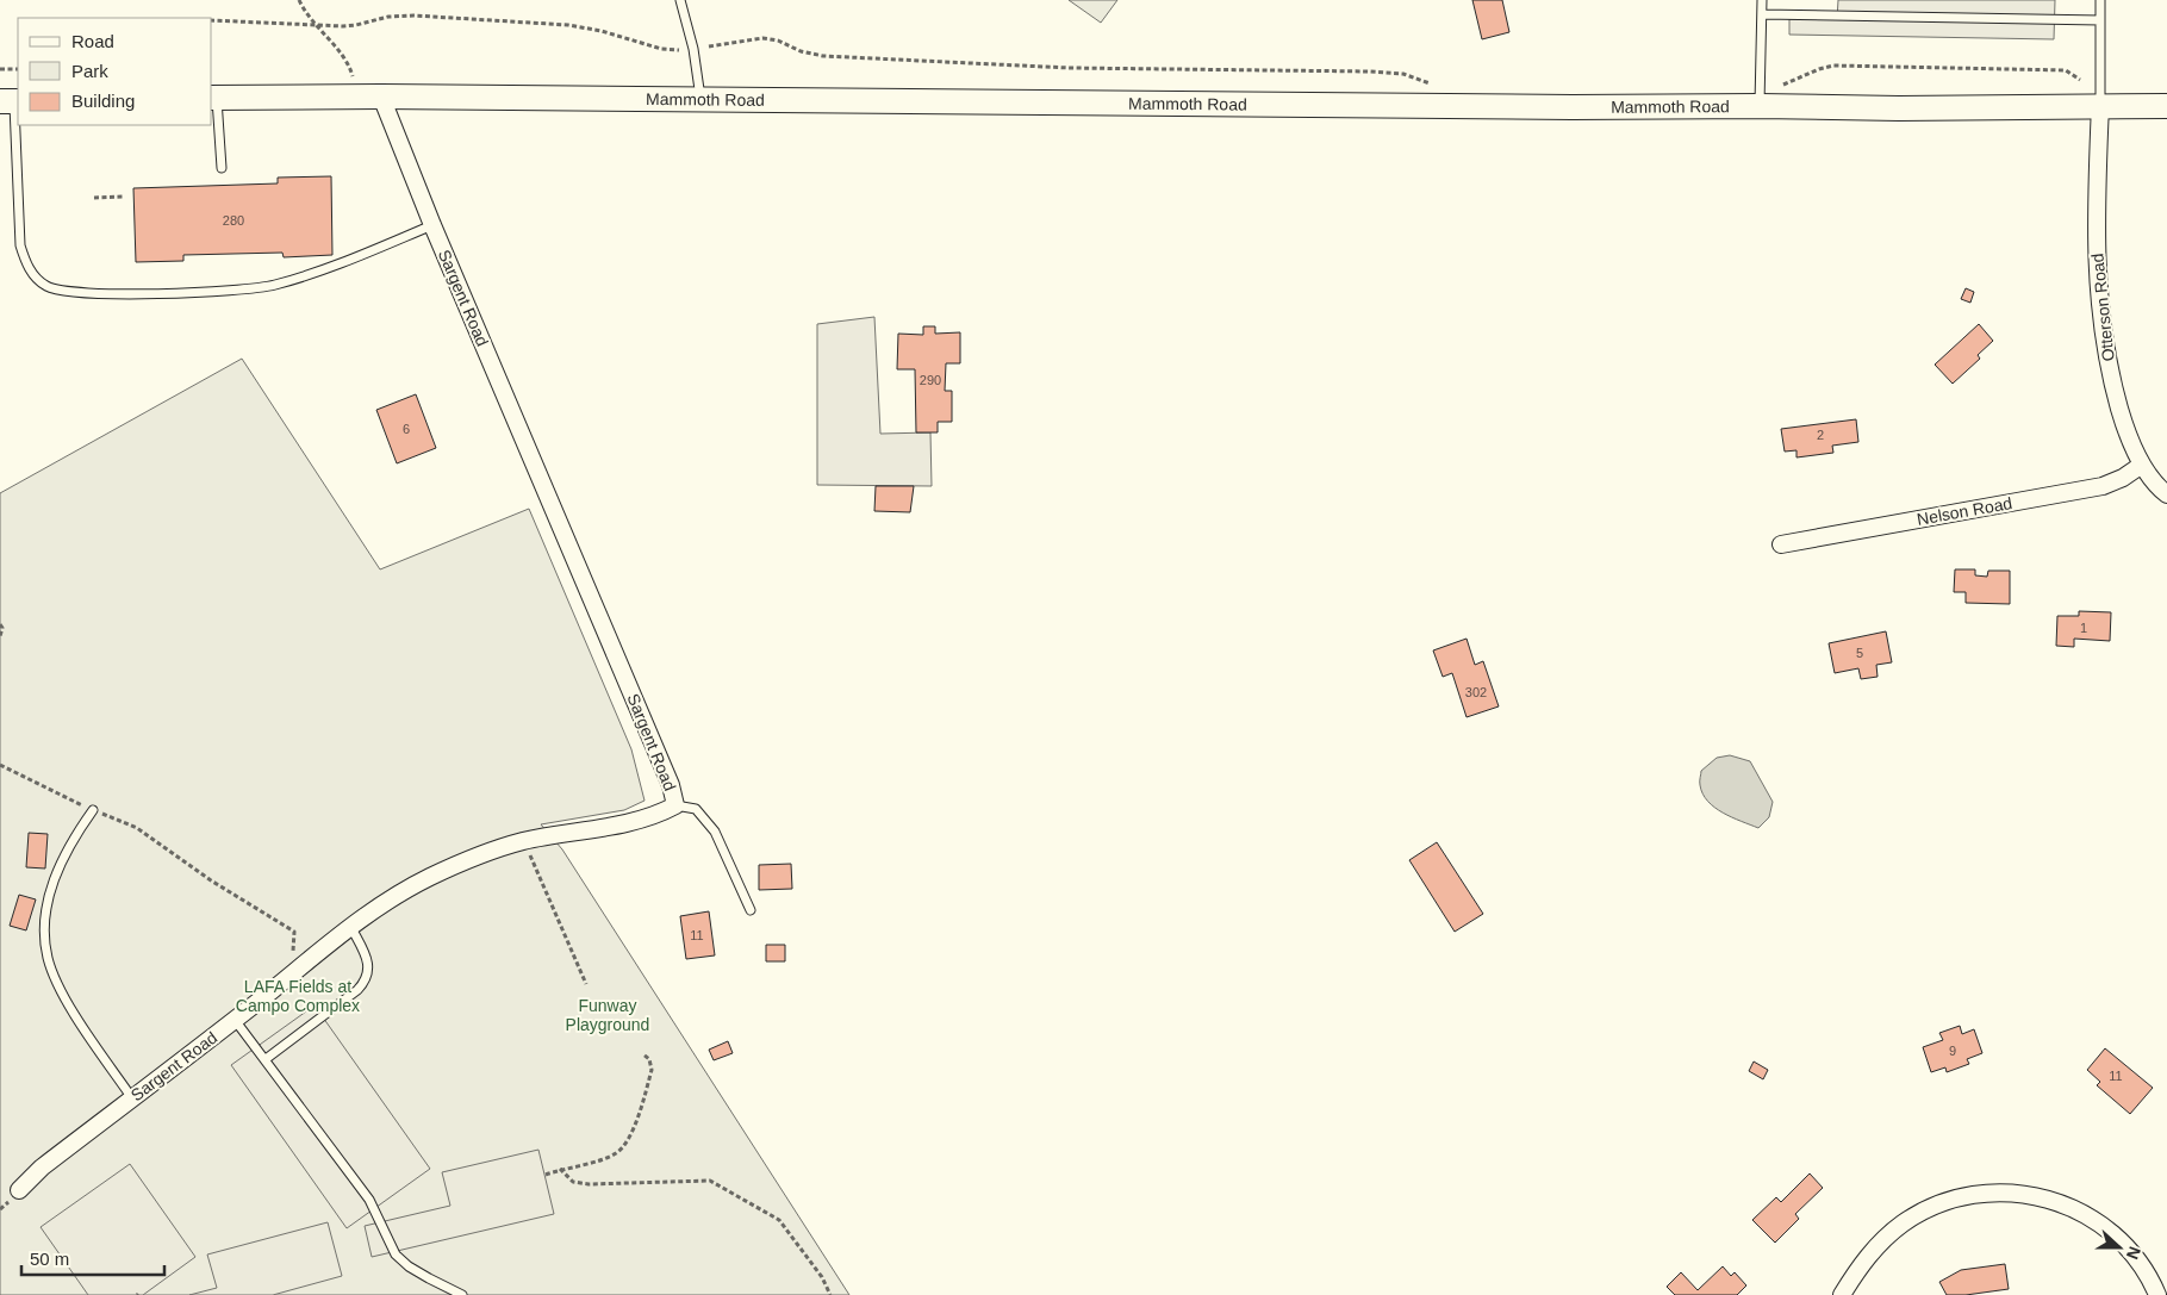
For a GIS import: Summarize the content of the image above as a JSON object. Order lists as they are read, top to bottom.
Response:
{
  "streets": {
    "main road": ["Mammoth Road"],
    "street": ["Sargent Road", "Otterson Road", "Nelson Road"]
  },
  "crossings": [
    ["Mammoth Road", "Sargent Road"],
    ["Mammoth Road", "Otterson Road"],
    ["Otterson Road", "Nelson Road"]
  ],
  "parks": ["LAFA Fields at Campo Complex", "Funway Playground"],
  "house_numbers": [
    "280",
    "290",
    "6",
    "2",
    "1",
    "5",
    "302",
    "11",
    "9",
    "11"
  ],
  "legend": ["Road", "Park", "Building"],
  "scale_bar": "50 m",
  "north": "right"
}
